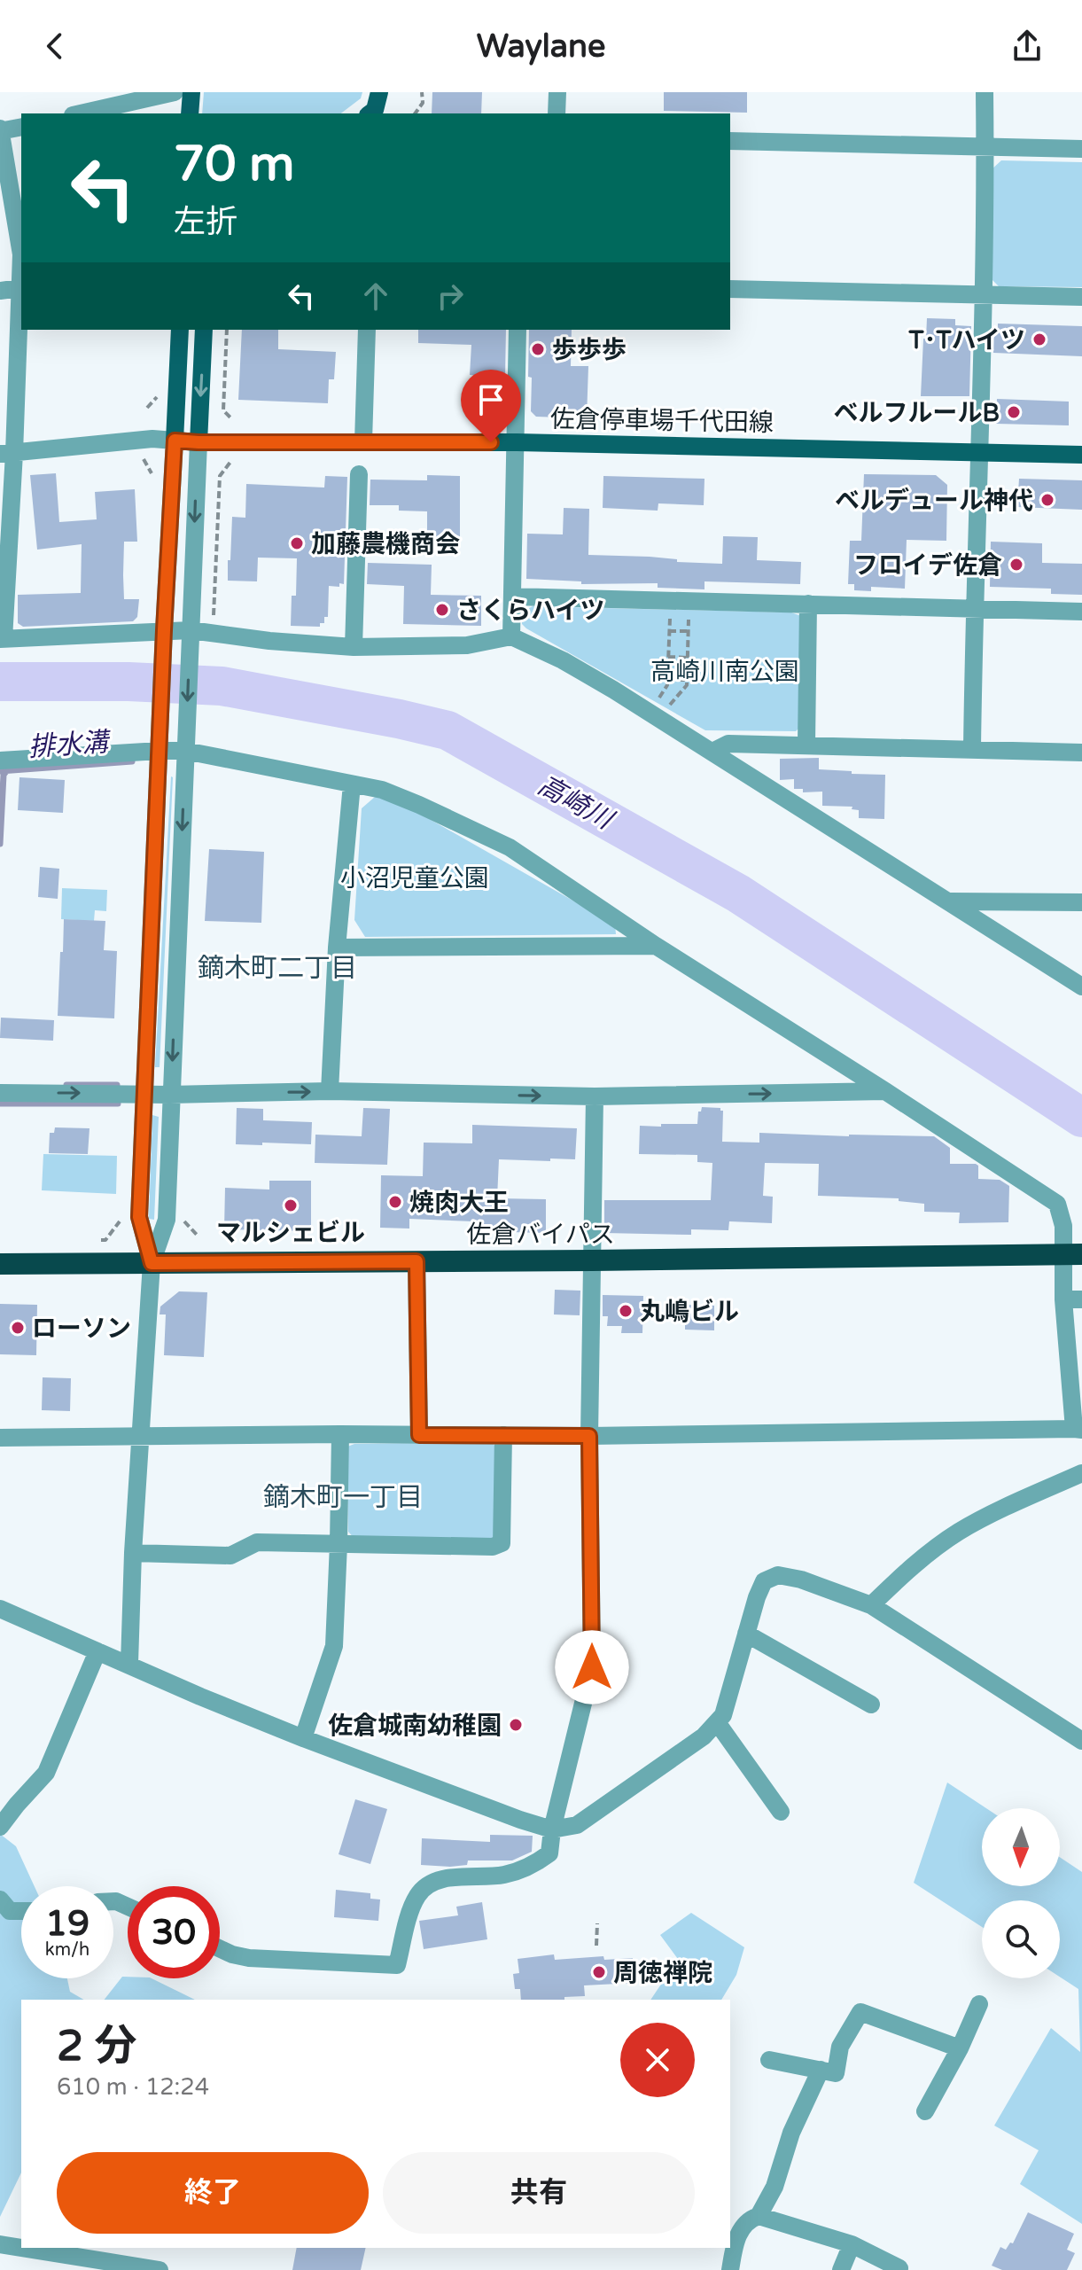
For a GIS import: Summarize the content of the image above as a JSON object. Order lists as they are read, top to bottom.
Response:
{
  "streets": {
    "highway": ["佐倉バイパス"],
    "main road": ["佐倉停車場千代田線"]
  },
  "districts": ["鏑木町二丁目", "鏑木町一丁目"],
  "water": ["排水溝", "高崎川"],
  "parks": ["高崎川南公園", "小沼児童公園"],
  "places": [
    "T･Tハイツ",
    "歩歩歩",
    "ベルフルールB",
    "ベルデュール神代",
    "加藤農機商会",
    "フロイデ佐倉",
    "さくらハイツ",
    "焼肉大王",
    "マルシェビル",
    "丸嶋ビル",
    "ローソン",
    "佐倉城南幼稚園",
    "周徳禅院"
  ],
  "north": "bottom",
  "page": {
    "header": "Waylane",
    "turn": ["70 m", "左折"],
    "speed": "19 km/h",
    "limit": "30",
    "heading": ["2 分", "610 m · 12:24"],
    "buttons": ["終了", "共有"]
  }
}
